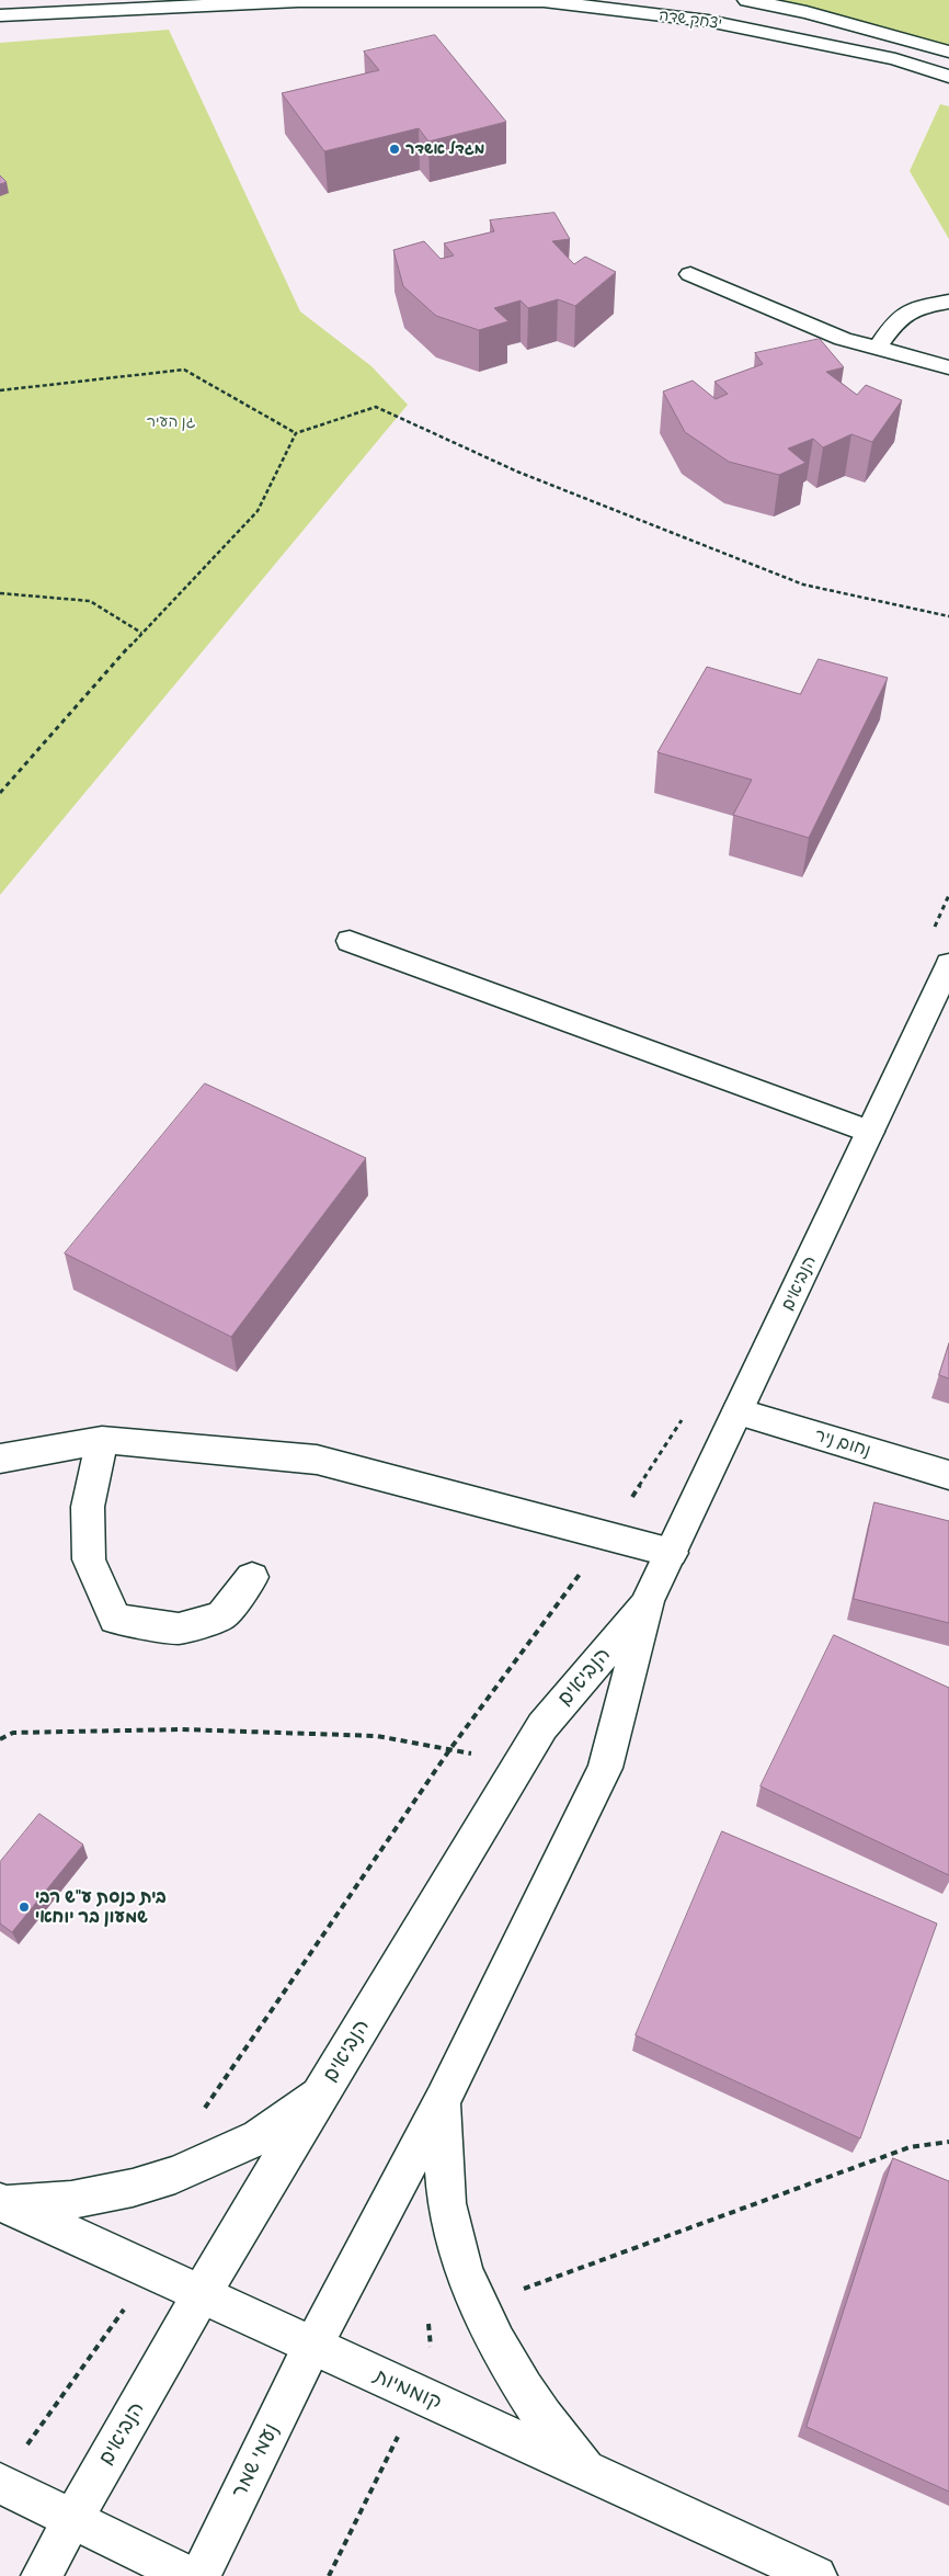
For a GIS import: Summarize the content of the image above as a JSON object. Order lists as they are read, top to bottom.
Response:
{
  "streets": {
    "street": [
      "יצחק שדה",
      "הנביאים",
      "נחום ניר",
      "קוממיות",
      "נעמי שמר"
    ]
  },
  "crossings": [
    ["הנביאים", "נחום ניר"],
    ["הנביאים", "קוממיות"],
    ["הנביאים", "נעמי שמר"],
    ["קוממיות", "נעמי שמר"]
  ],
  "parks": ["גן העיר"],
  "places": ["מגדל אשדר", "בית כנסת ע\"ש רבי שמעון בר יוחאי"]
}
